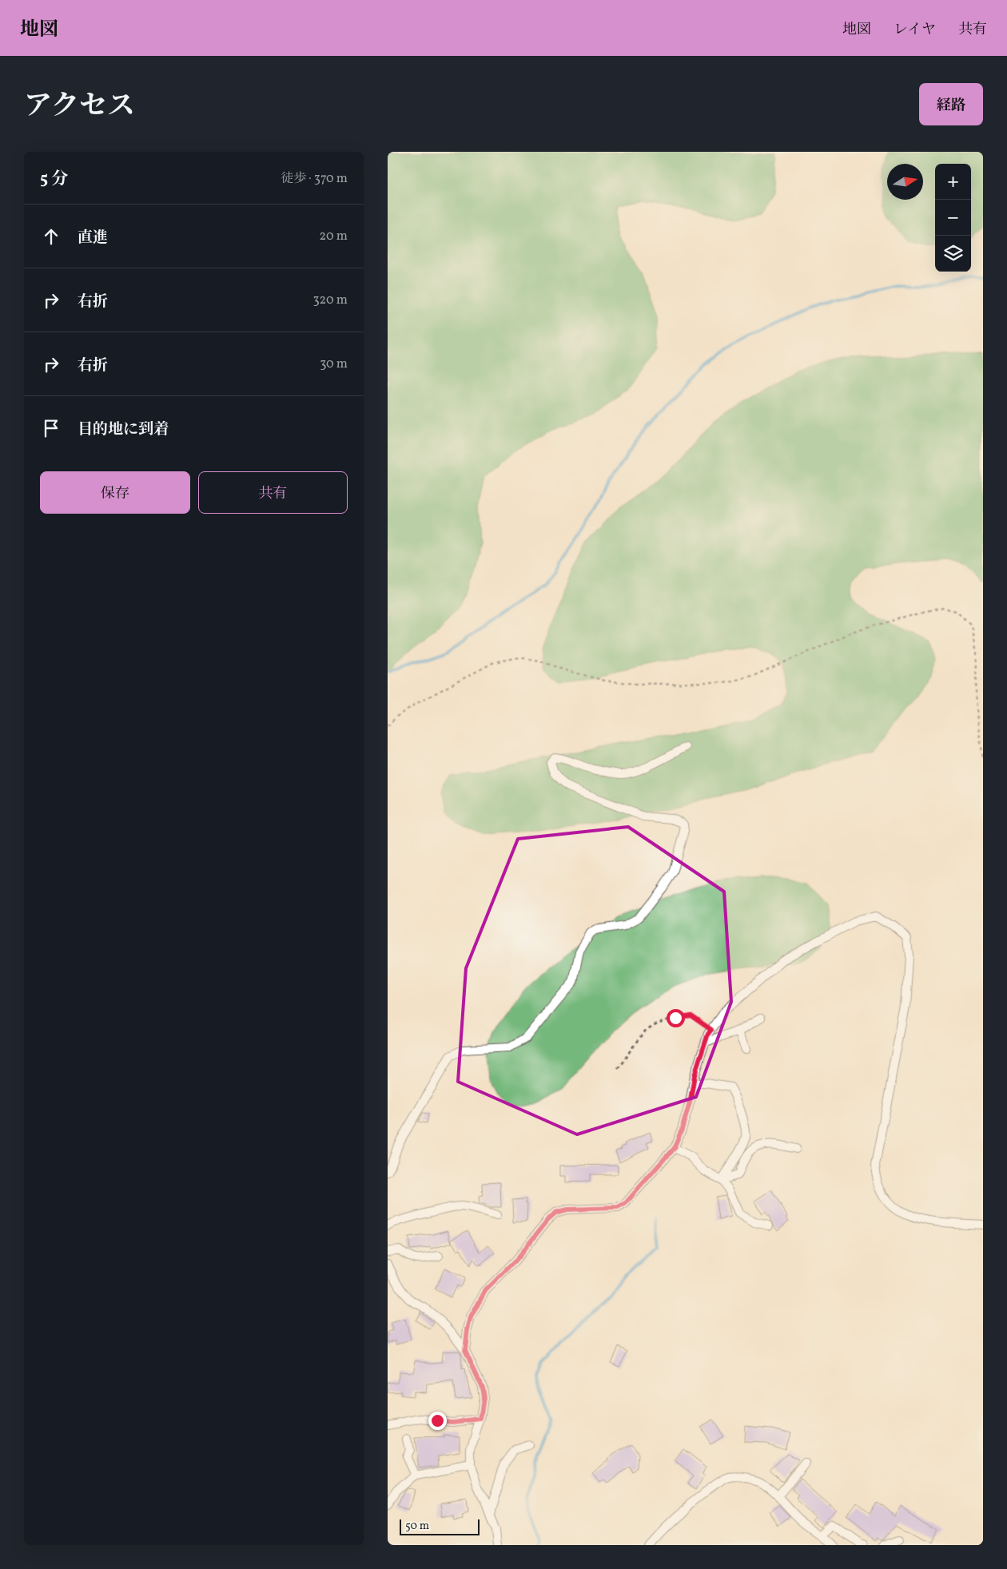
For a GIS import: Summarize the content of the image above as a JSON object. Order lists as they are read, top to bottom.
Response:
{
  "scale_bar": "50 m",
  "north": "right",
  "page": {
    "header": "地図",
    "nav": ["地図", "レイヤ", "共有"],
    "title": "アクセス",
    "buttons": [
      "経路",
      ["保存", "共有"]
    ],
    "heading": ["5 分", "徒歩 · 370 m"],
    "map_buttons": ["+", "−"],
    "list": [
      ["直進", "20 m"],
      ["右折", "320 m"],
      ["右折", "30 m"],
      "目的地に到着"
    ],
    "scale": "50 m"
  }
}
